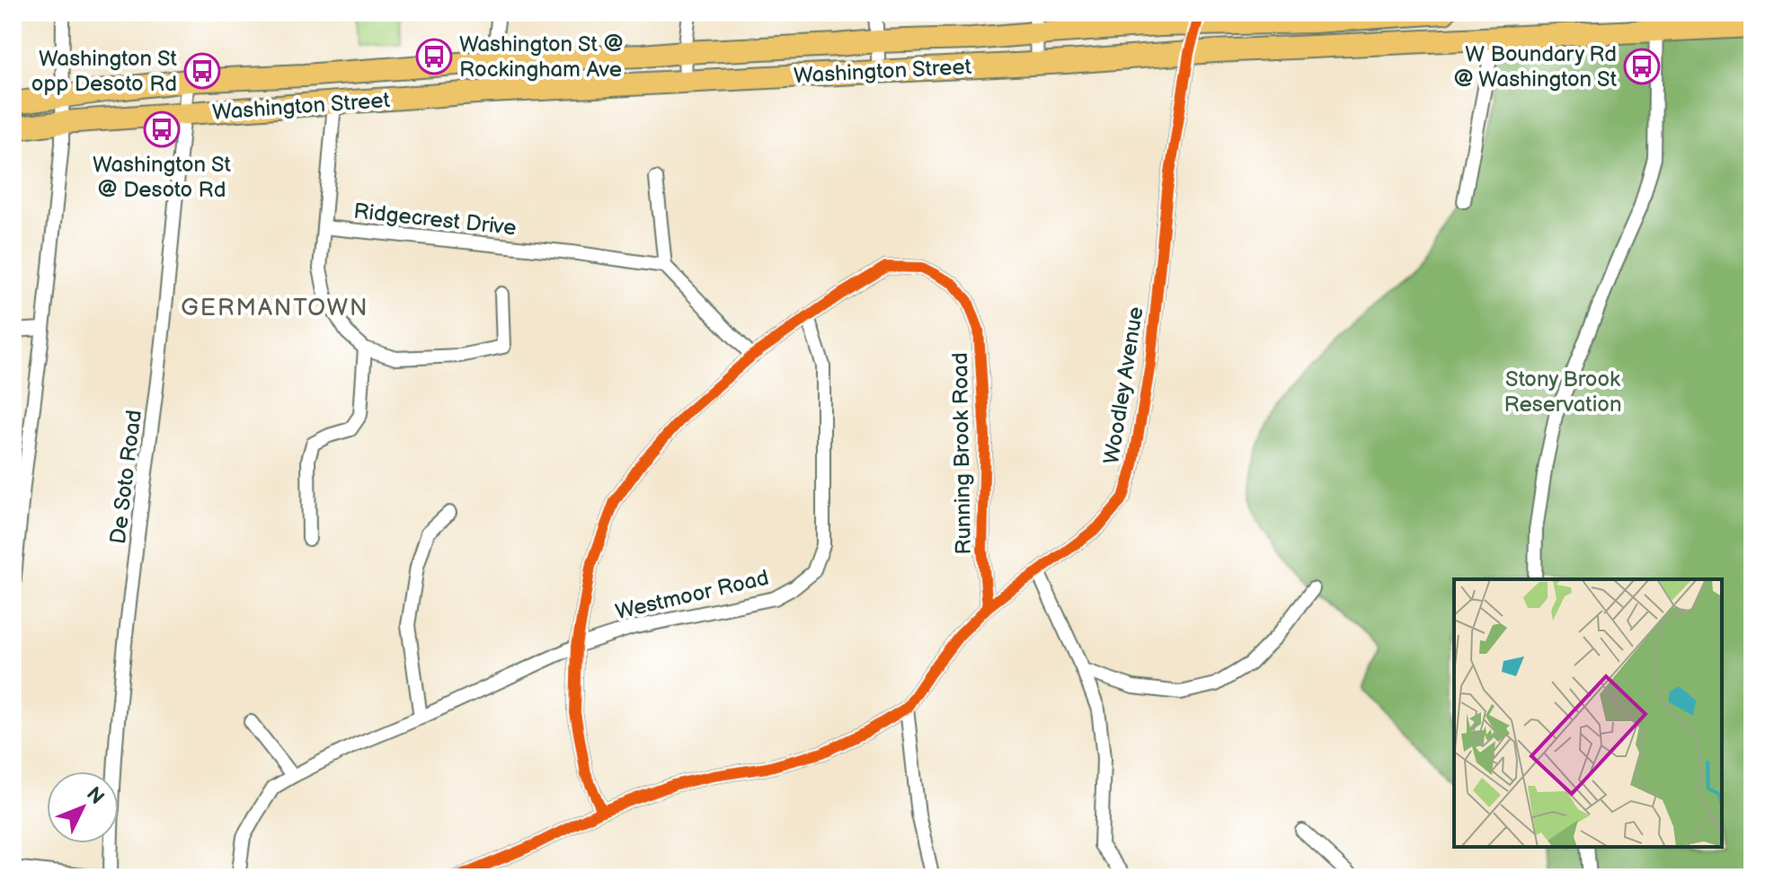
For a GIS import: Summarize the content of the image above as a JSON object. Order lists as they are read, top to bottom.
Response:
{
  "streets": {
    "main road": ["Washington Street"],
    "street": [
      "Ridgecrest Drive",
      "Woodley Avenue",
      "Running Brook Road",
      "De Soto Road",
      "Westmoor Road"
    ]
  },
  "crossings": [
    ["Washington Street", "Ridgecrest Drive"],
    ["Washington Street", "Woodley Avenue"],
    ["Washington Street", "De Soto Road"],
    ["Woodley Avenue", "Running Brook Road"],
    ["Running Brook Road", "Westmoor Road"]
  ],
  "districts": ["GERMANTOWN"],
  "parks": ["Stony Brook Reservation"],
  "places": {
    "bus stop": [
      "Washington St @ Rockingham Ave",
      "W Boundary Rd @ Washington St",
      "Washington St opp Desoto Rd",
      "Washington St @ Desoto Rd"
    ]
  },
  "north": "top right"
}
